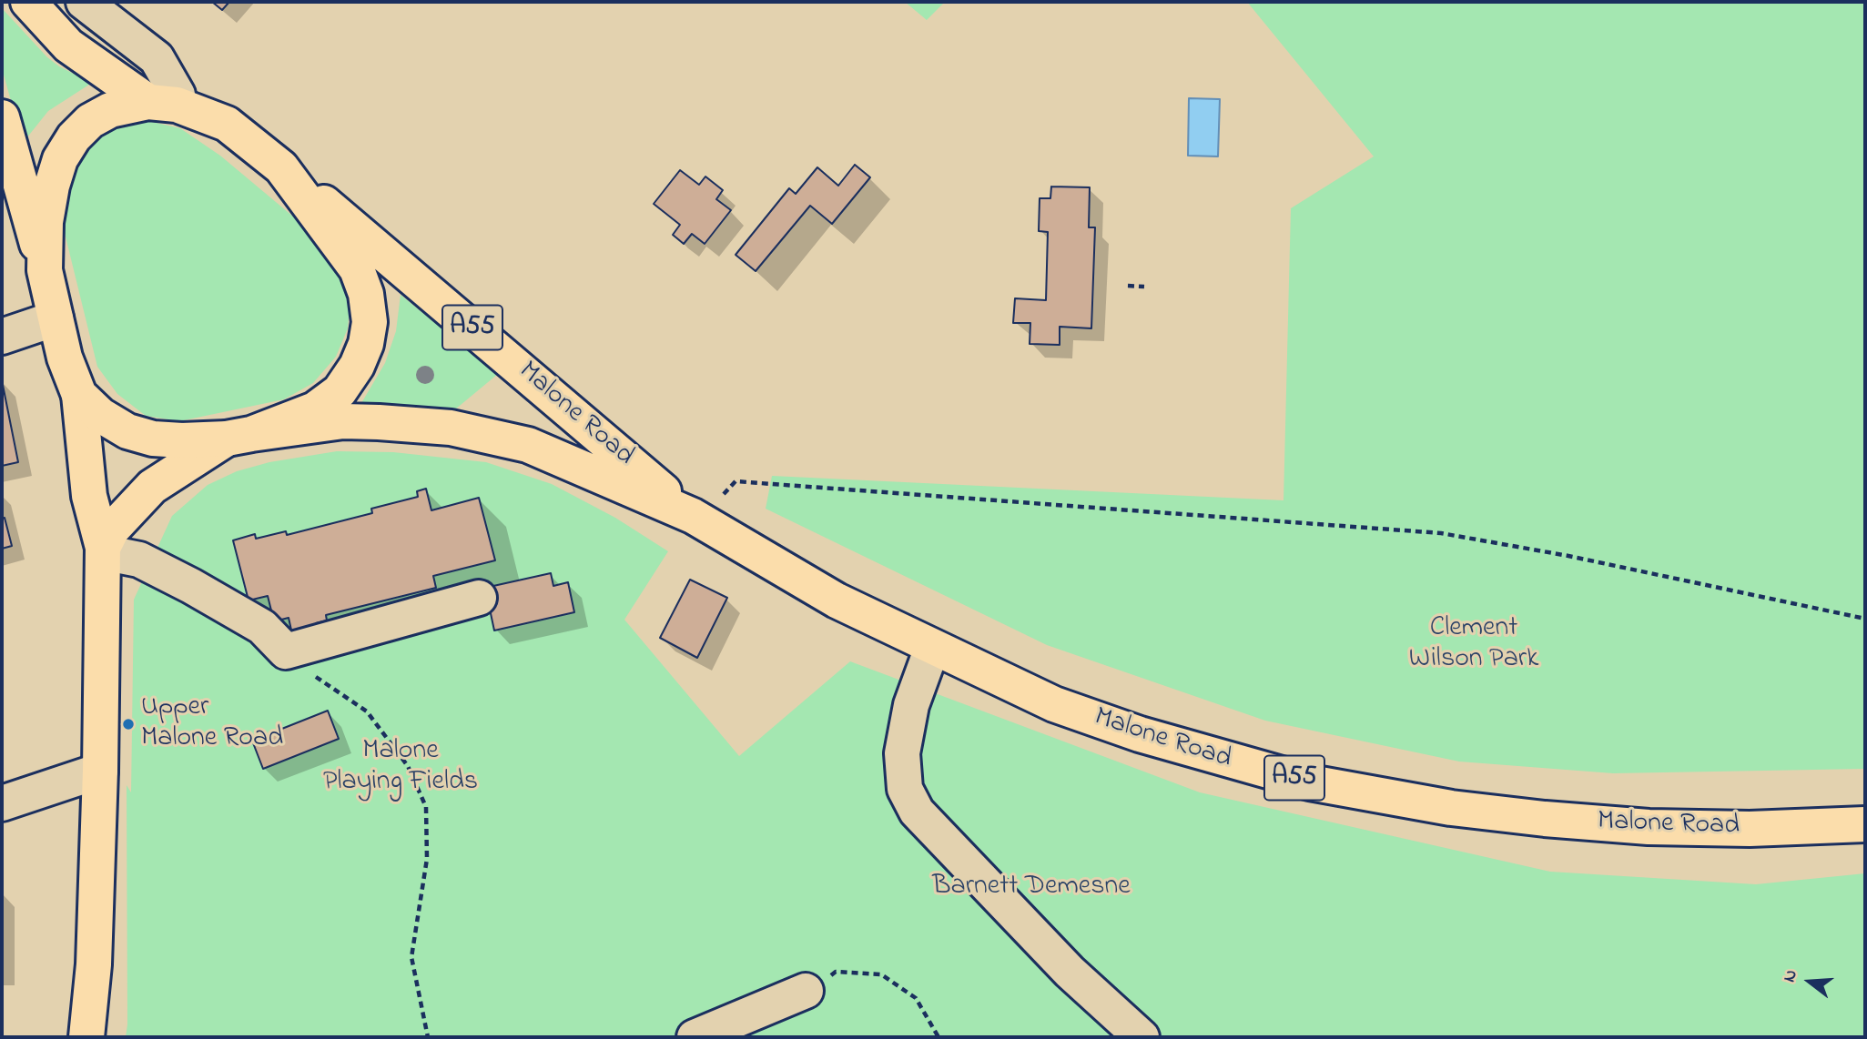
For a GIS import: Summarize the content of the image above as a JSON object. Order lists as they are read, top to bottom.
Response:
{
  "streets": {
    "main road": ["A55", "Malone Road"]
  },
  "crossings": [
    ["A55", "Malone Road"]
  ],
  "parks": ["Clement Wilson Park", "Malone Playing Fields", "Barnett Demesne"],
  "places": ["Upper Malone Road"],
  "north": "left"
}
